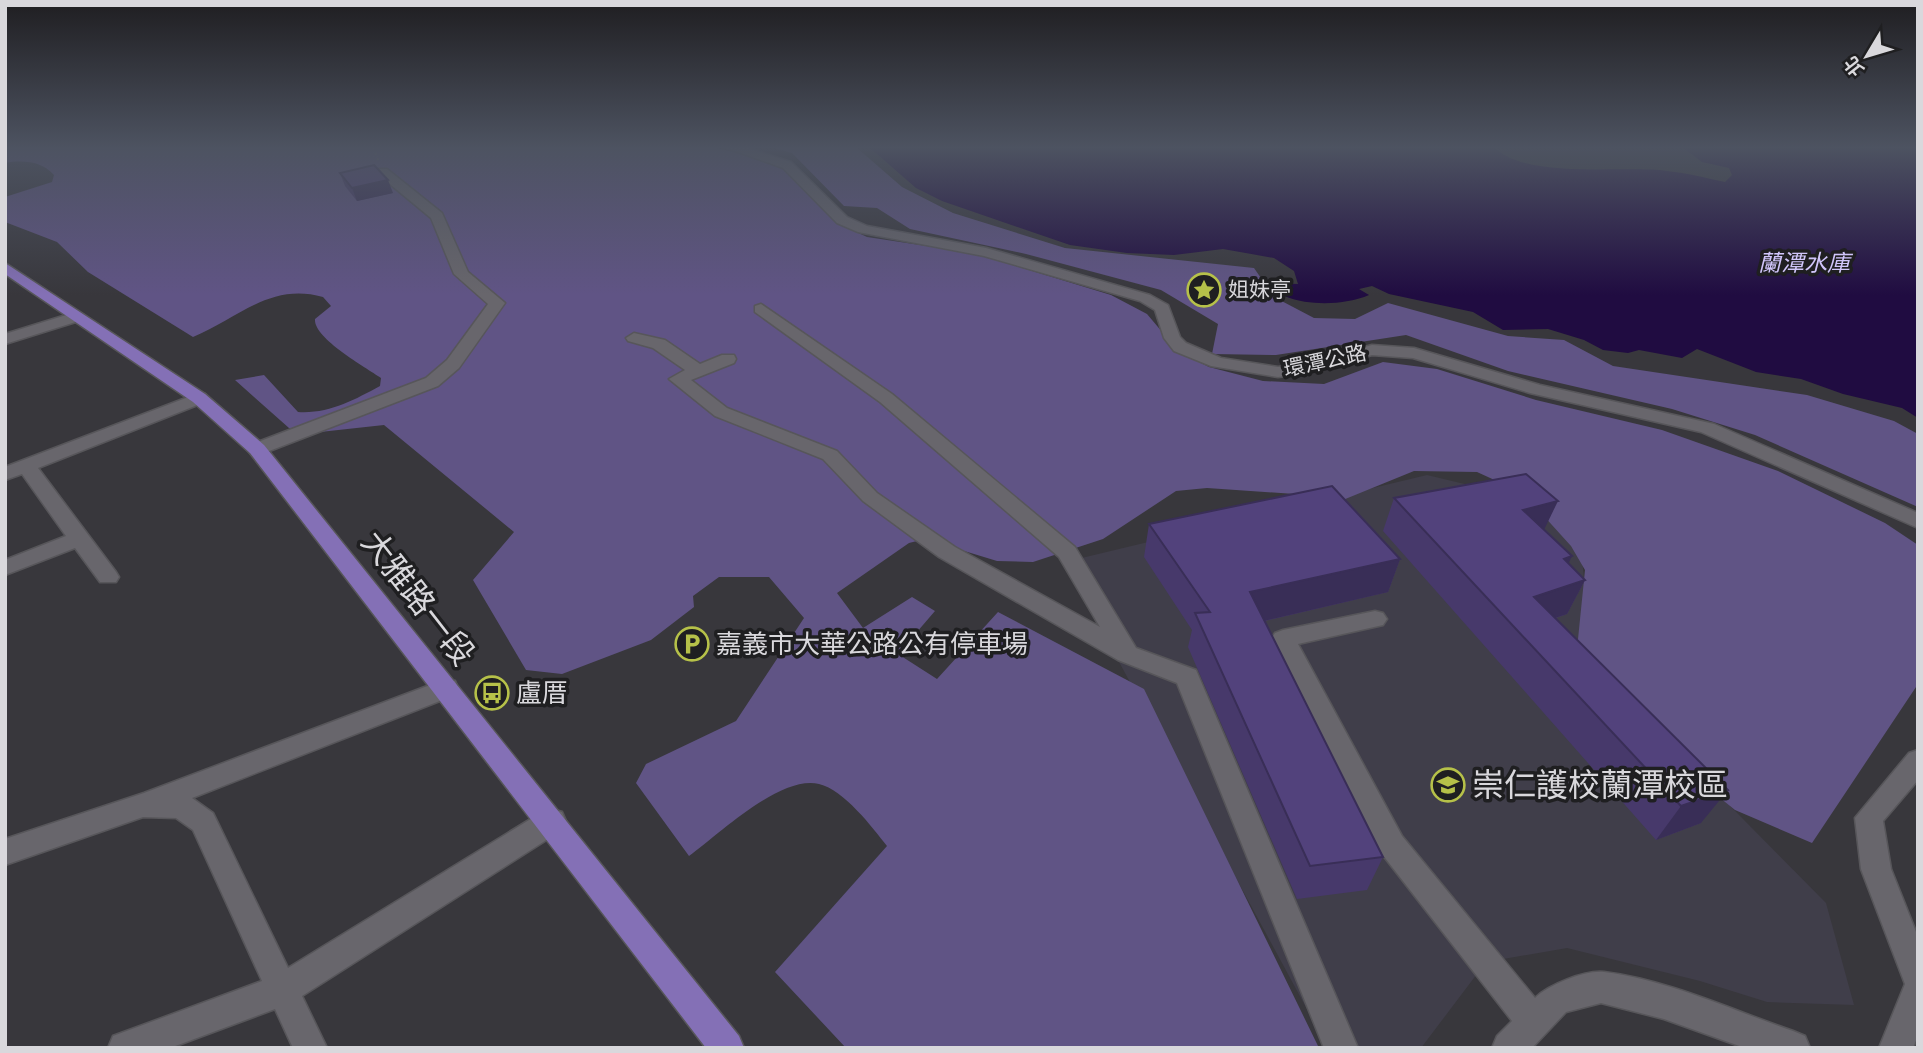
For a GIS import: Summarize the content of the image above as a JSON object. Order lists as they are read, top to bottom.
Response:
{
  "streets": {
    "main road": ["大雅路一段"],
    "street": ["環潭公路"]
  },
  "water": ["蘭潭水庫"],
  "places": {
    "place": ["姐妹亭"],
    "parking": ["嘉義市大華公路公有停車場"],
    "bus stop": ["盧厝"],
    "school or university": ["崇仁護校蘭潭校區"]
  },
  "north": "bottom left"
}
